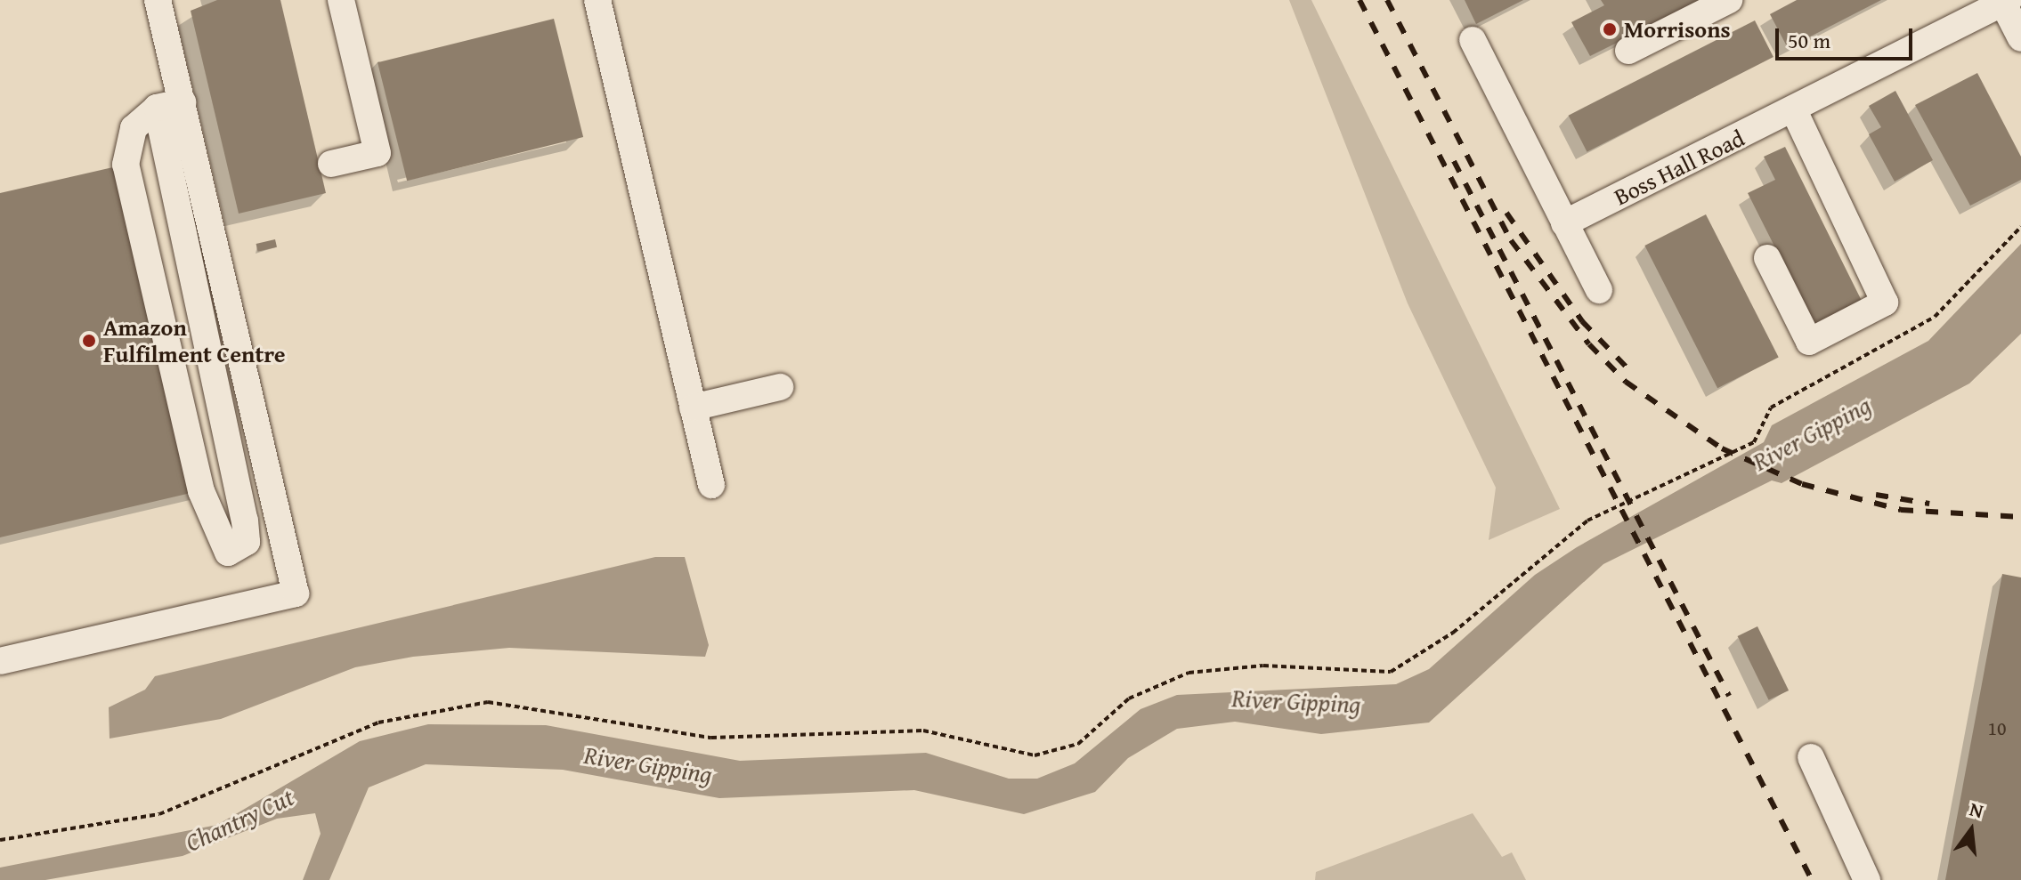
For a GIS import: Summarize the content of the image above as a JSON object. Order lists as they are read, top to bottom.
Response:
{
  "streets": {
    "street": ["Boss Hall Road"]
  },
  "water": ["River Gipping", "Chantry Cut"],
  "places": ["Morrisons", "Amazon Fulfilment Centre"],
  "house_numbers": ["10"],
  "scale_bar": "50 m",
  "north": "top"
}
